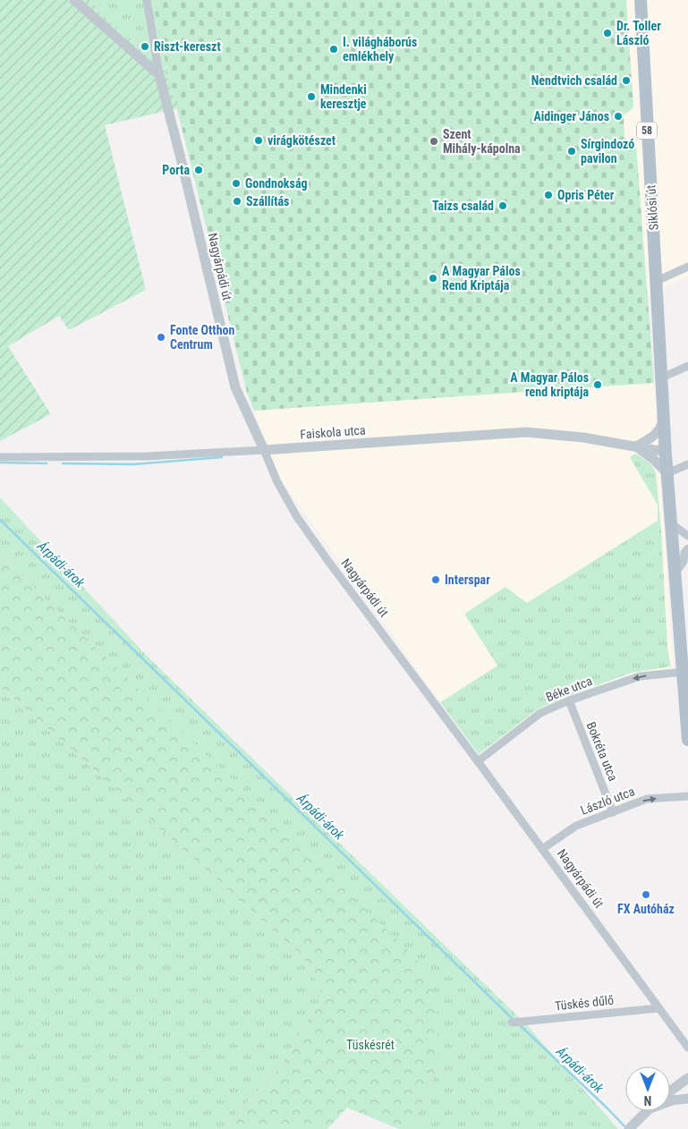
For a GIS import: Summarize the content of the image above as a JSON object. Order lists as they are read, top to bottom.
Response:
{
  "streets": {
    "main road": ["58", "Siklósi út"],
    "street": [
      "Nagyárpádi út",
      "Faiskola utca",
      "Béke utca",
      "Bokréta utca",
      "László utca",
      "Tüskés dűlő"
    ]
  },
  "crossings": [
    ["58", "Siklósi út"],
    ["58", "Faiskola utca"],
    ["58", "Béke utca"],
    ["Nagyárpádi út", "Faiskola utca"],
    ["Nagyárpádi út", "Béke utca"],
    ["Nagyárpádi út", "László utca"],
    ["Nagyárpádi út", "Tüskés dűlő"],
    ["Béke utca", "Bokréta utca"],
    ["Bokréta utca", "László utca"]
  ],
  "one_way": ["Béke utca", "László utca"],
  "water": ["Árpádi-árok"],
  "parks": ["Tüskésrét"],
  "places": [
    "Dr. Toller László",
    "Riszt-kereszt",
    "I. világháborús emlékhely",
    "Nendtvich család",
    "Mindenki keresztje",
    "Aidinger János",
    "virágkötészet",
    "Szent Mihály-kápolna",
    "Sírgindozó pavilon",
    "Porta",
    "Gondnokság",
    "Opris Péter",
    "Szállítás",
    "Taizs család",
    "A Magyar Pálos Rend Kriptája",
    "Fonte Otthon Centrum",
    "A Magyar Pálos rend kriptája",
    "Interspar",
    "FX Autóház"
  ],
  "north": "bottom"
}
